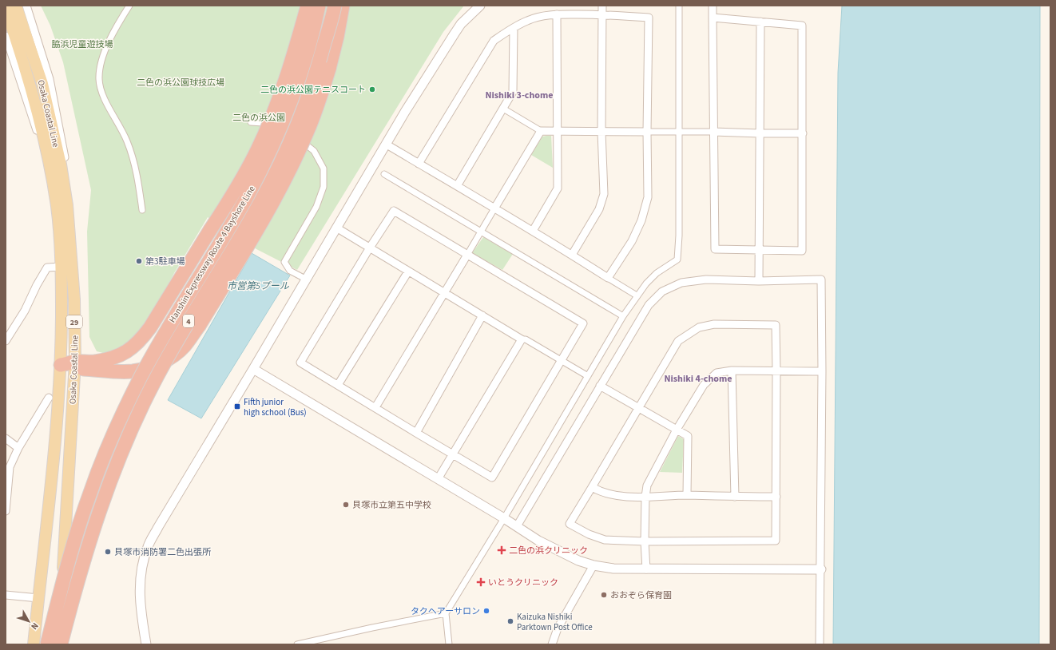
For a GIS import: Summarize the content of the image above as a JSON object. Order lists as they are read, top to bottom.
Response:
{
  "streets": {
    "highway": ["Hanshin Expressway Route 4 Bayshore Line", "4"],
    "main road": ["Osaka Coastal Line", "29"]
  },
  "districts": ["Nishiki 3-chome", "Nishiki 4-chome"],
  "water": ["市営第5プール"],
  "parks": ["脇浜児童遊技場", "二色の浜公園球技広場", "二色の浜公園"],
  "places": {
    "other": [
      "二色の浜公園テニスコート",
      "第3駐車場",
      "貝塚市立第五中学校",
      "貝塚市消防署二色出張所",
      "おおぞら保育園",
      "タクヘアーサロン",
      "Kaizuka Nishiki Parktown Post Office"
    ],
    "transit": ["Fifth junior high school (Bus)"],
    "health": ["二色の浜クリニック", "いとうクリニック"]
  },
  "north": "bottom right"
}
